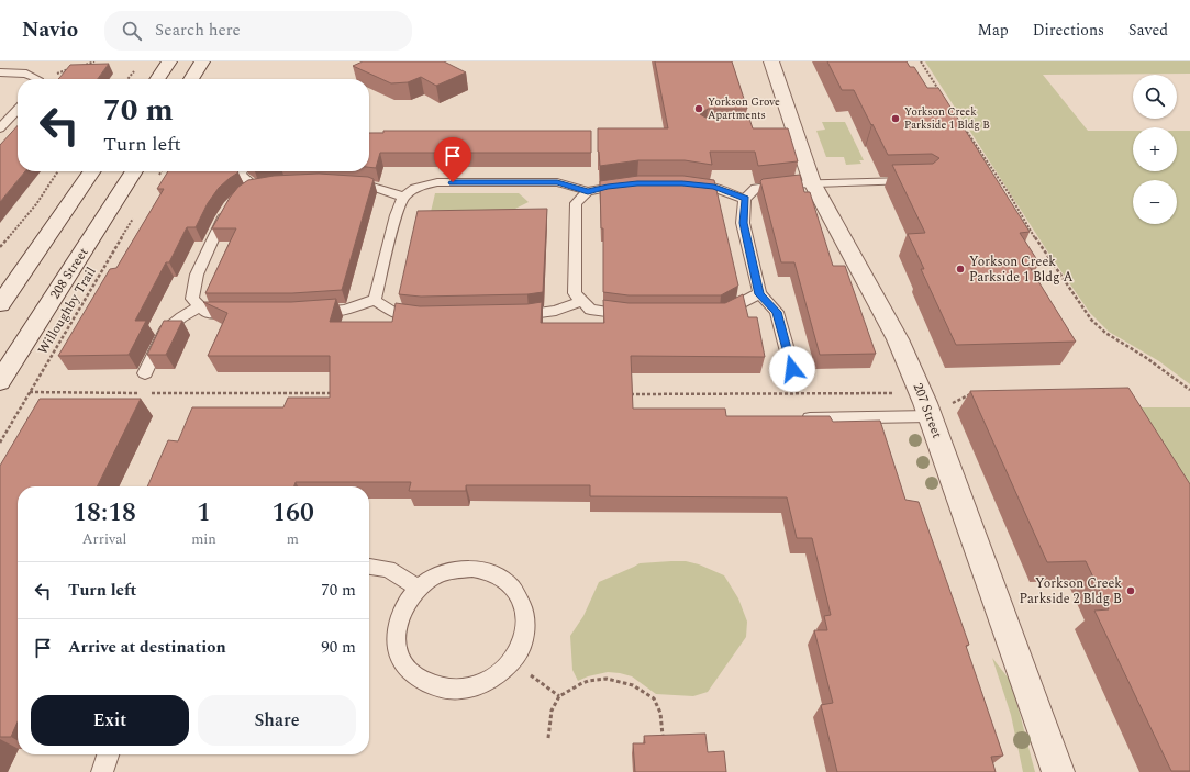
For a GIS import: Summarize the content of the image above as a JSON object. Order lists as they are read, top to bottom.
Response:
{
  "streets": {
    "street": ["208 Street", "207 Street"],
    "path": ["Willoughby Trail"]
  },
  "places": [
    "Yorkson Grove Apartments",
    "Yorkson Creek Parkside 1 Bldg B",
    "Yorkson Creek Parkside 1 Bldg A",
    "Yorkson Creek Parkside 2 Bldg B"
  ],
  "page": {
    "header": "Navio",
    "search": "Search here",
    "nav": ["Map", "Directions", "Saved"],
    "map_buttons": ["+", "−"],
    "turn": ["70 m", "Turn left"],
    "eta": [
      "18:18",
      "Arrival",
      "1",
      "min",
      "160",
      "m"
    ],
    "list": [
      {
        "name": "Turn left",
        "value": "70 m"
      },
      {
        "name": "Arrive at destination",
        "value": "90 m"
      }
    ],
    "buttons": ["Exit", "Share"]
  }
}
